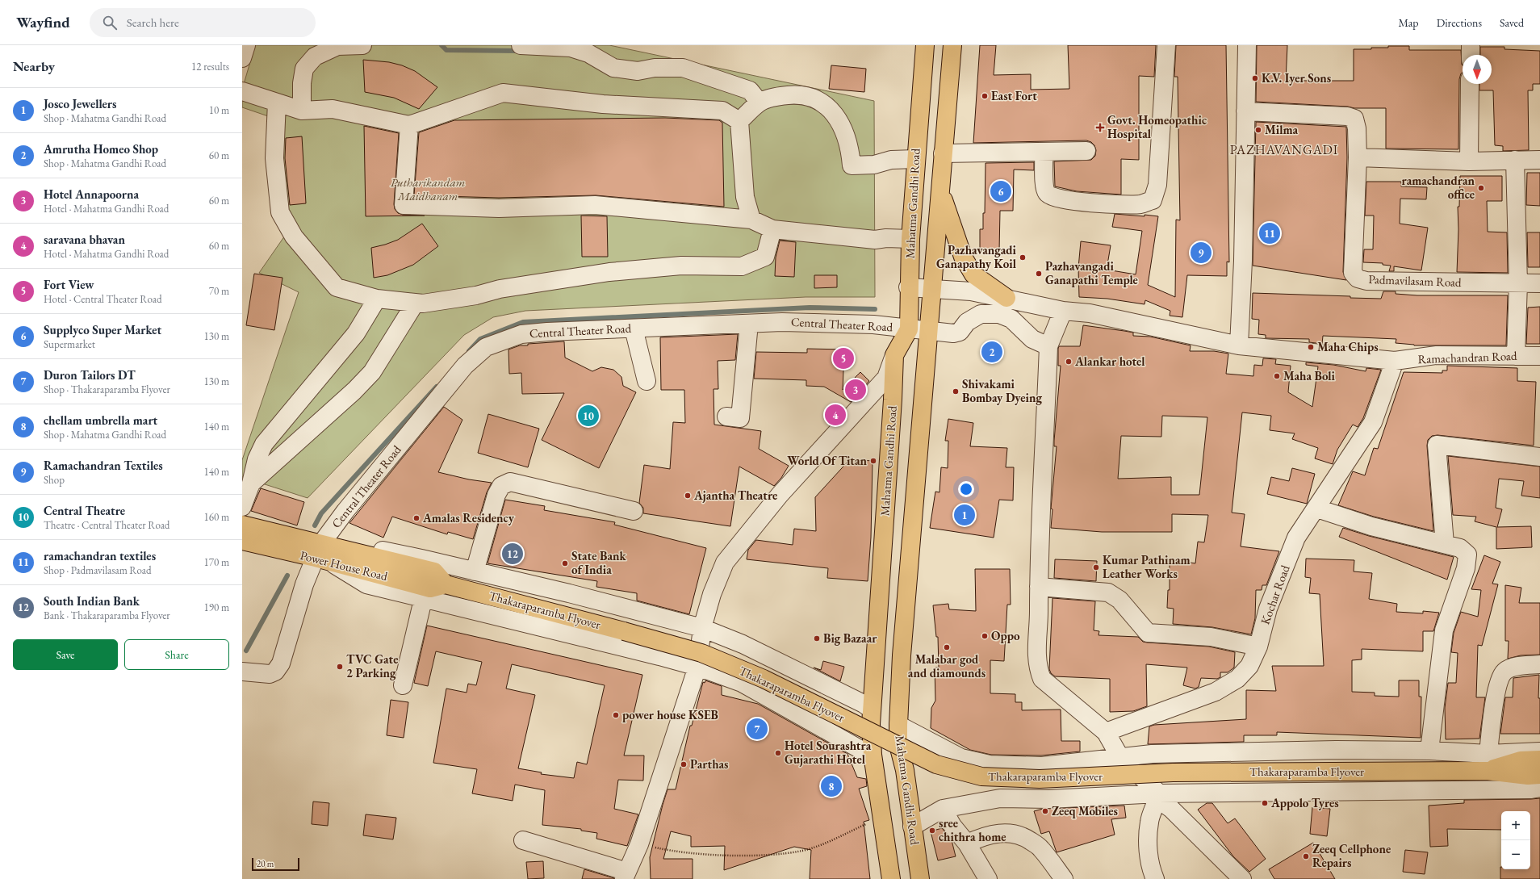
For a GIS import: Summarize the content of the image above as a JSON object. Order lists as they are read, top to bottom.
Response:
{
  "streets": {
    "main road": ["Mahatma Gandhi Road", "Power House Road", "Thakaraparamba Flyover"],
    "street": [
      "Padmavilasam Road",
      "Central Theater Road",
      "Ramachandran Road",
      "Kochar Road"
    ]
  },
  "crossings": [
    ["Mahatma Gandhi Road", "Central Theater Road"],
    ["Mahatma Gandhi Road", "Ramachandran Road"],
    ["Central Theater Road", "Power House Road"],
    ["Ramachandran Road", "Kochar Road"],
    ["Power House Road", "Thakaraparamba Flyover"]
  ],
  "districts": ["PAZHAVANGADI"],
  "parks": ["Putharikandam Maidhanam"],
  "places": {
    "other": [
      "K.V. Iyer Sons",
      "East Fort",
      "Milma",
      "ramachandran office",
      "Pazhavangadi Ganapathy Koil",
      "Pazhavangadi Ganapathi Temple",
      "Maha Chips",
      "Alankar hotel",
      "Maha Boli",
      "Shivakami Bombay Dyeing",
      "World Of Titan",
      "Ajantha Theatre",
      "Amalas Residency",
      "State Bank of India",
      "Kumar Pathinam Leather Works",
      "Oppo",
      "Big Bazaar",
      "Malabar god and diamounds",
      "TVC Gate 2 Parking",
      "power house KSEB",
      "Hotel Sourashtra Gujarathi Hotel",
      "Parthas",
      "Appolo Tyres",
      "Zeeq Mobiles",
      "sree chithra home",
      "Zeeq Cellphone Repairs"
    ],
    "health": ["Govt. Homeopathic Hospital"]
  },
  "scale_bar": "20 m",
  "north": "bottom",
  "page": {
    "header": "Wayfind",
    "search": "Search here",
    "nav": ["Map", "Directions", "Saved"],
    "heading": ["Nearby", "12 results"],
    "list": [
      {
        "mark": "1",
        "name": "Josco Jewellers",
        "note": "Shop · Mahatma Gandhi Road",
        "value": "10 m"
      },
      {
        "mark": "2",
        "name": "Amrutha Homeo Shop",
        "note": "Shop · Mahatma Gandhi Road",
        "value": "60 m"
      },
      {
        "mark": "3",
        "name": "Hotel Annapoorna",
        "note": "Hotel · Mahatma Gandhi Road",
        "value": "60 m"
      },
      {
        "mark": "4",
        "name": "saravana bhavan",
        "note": "Hotel · Mahatma Gandhi Road",
        "value": "60 m"
      },
      {
        "mark": "5",
        "name": "Fort View",
        "note": "Hotel · Central Theater Road",
        "value": "70 m"
      },
      {
        "mark": "6",
        "name": "Supplyco Super Market",
        "note": "Supermarket",
        "value": "130 m"
      },
      {
        "mark": "7",
        "name": "Duron Tailors DT",
        "note": "Shop · Thakaraparamba Flyover",
        "value": "130 m"
      },
      {
        "mark": "8",
        "name": "chellam umbrella mart",
        "note": "Shop · Mahatma Gandhi Road",
        "value": "140 m"
      },
      {
        "mark": "9",
        "name": "Ramachandran Textiles",
        "note": "Shop",
        "value": "140 m"
      },
      {
        "mark": "10",
        "name": "Central Theatre",
        "note": "Theatre · Central Theater Road",
        "value": "160 m"
      },
      {
        "mark": "11",
        "name": "ramachandran textiles",
        "note": "Shop · Padmavilasam Road",
        "value": "170 m"
      },
      {
        "mark": "12",
        "name": "South Indian Bank",
        "note": "Bank · Thakaraparamba Flyover",
        "value": "190 m"
      }
    ],
    "pins": [
      "6",
      "11",
      "9",
      "2",
      "5",
      "3",
      "4",
      "10",
      "1",
      "12",
      "7",
      "8"
    ],
    "buttons": ["Save", "Share"],
    "map_buttons": ["+", "−"],
    "scale": "20 m"
  }
}
